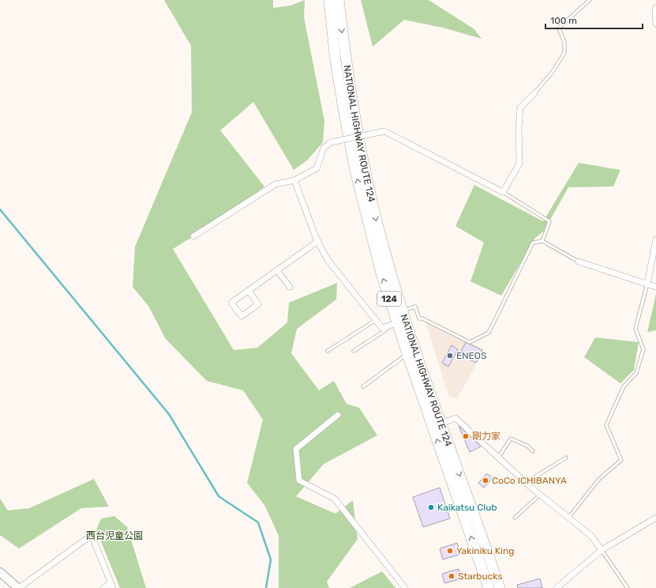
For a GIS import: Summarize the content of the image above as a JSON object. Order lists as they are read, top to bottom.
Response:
{
  "streets": {
    "highway": ["NATIONAL HIGHWAY ROUTE 124", "124"]
  },
  "parks": ["西台児童公園"],
  "places": [
    "ENEOS",
    "剛力家",
    "CoCo ICHIBANYA",
    "Kaikatsu Club",
    "Yakiniku King",
    "Starbucks"
  ],
  "scale_bar": "100 m"
}
